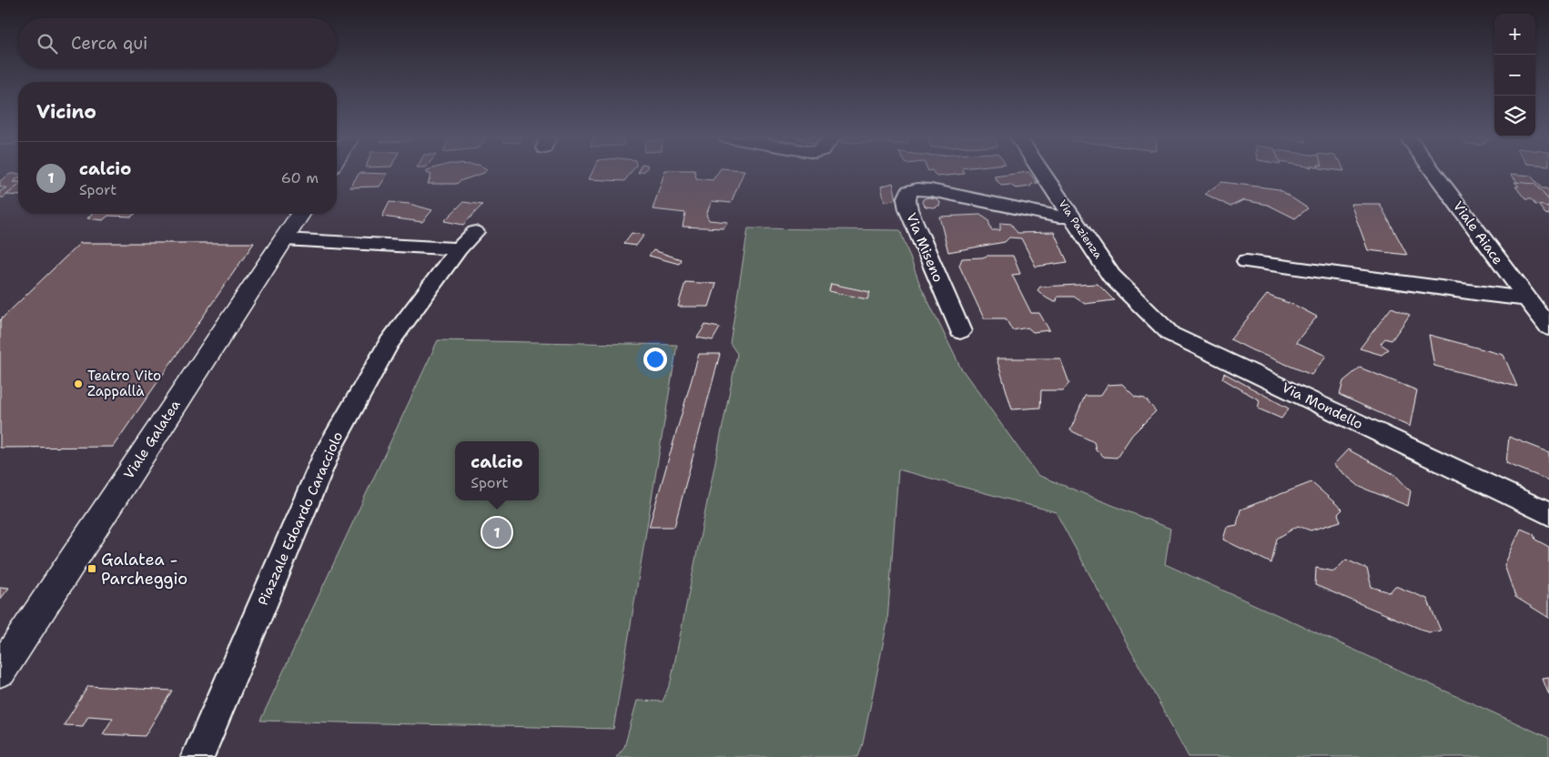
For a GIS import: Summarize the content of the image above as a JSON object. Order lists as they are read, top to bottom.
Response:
{
  "streets": {
    "main road": ["Viale Galatea"],
    "street": [
      "Via Pazienza",
      "Viale Aiace",
      "Via Miseno",
      "Via Mondello",
      "Piazzale Edoardo Caracciolo"
    ]
  },
  "crossings": [
    ["Via Pazienza", "Via Miseno"],
    ["Via Pazienza", "Via Mondello"],
    ["Viale Galatea", "Piazzale Edoardo Caracciolo"]
  ],
  "places": {
    "other": ["Teatro Vito Zappallà"],
    "transit": ["Galatea - Parcheggio"]
  },
  "page": {
    "map_buttons": ["+", "−"],
    "search": "Cerca qui",
    "heading": "Vicino",
    "list": [
      {
        "mark": "1",
        "name": "calcio",
        "note": "Sport",
        "value": "60 m"
      }
    ],
    "popup": ["calcio", "Sport"],
    "pins": "1"
  }
}
